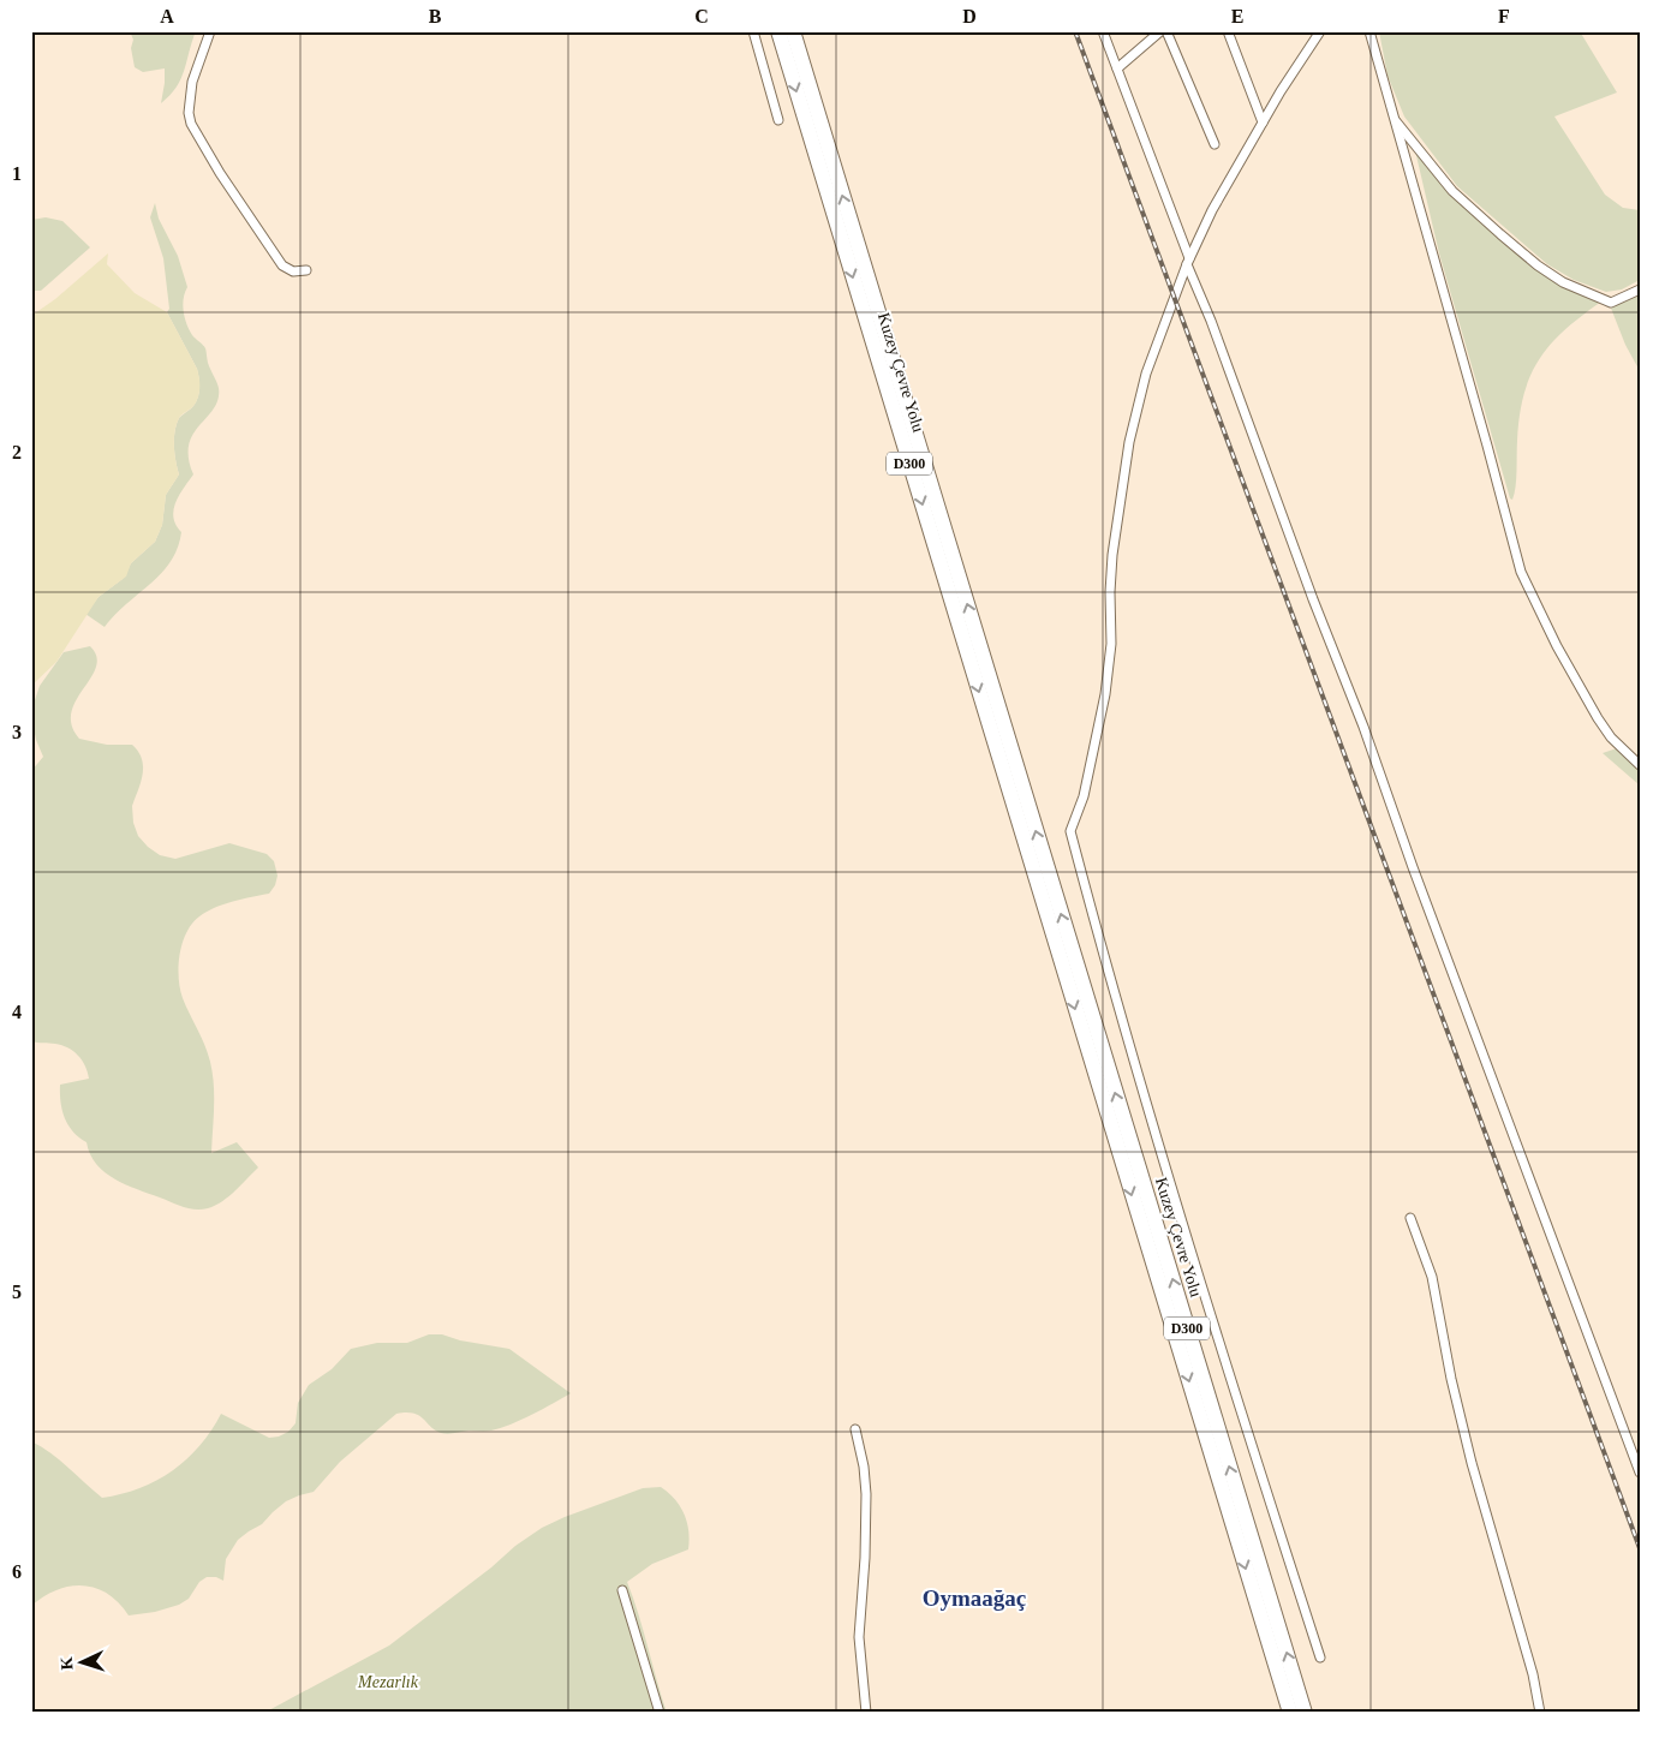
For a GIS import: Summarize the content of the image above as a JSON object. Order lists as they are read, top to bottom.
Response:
{
  "streets": {
    "highway": ["Kuzey Çevre Yolu", "D300"]
  },
  "crossings": [
    ["Kuzey Çevre Yolu", "D300"]
  ],
  "districts": ["Oymaağaç"],
  "parks": ["Mezarlık"],
  "north": "left",
  "grid": {
    "columns": [
      "A",
      "B",
      "C",
      "D",
      "E",
      "F"
    ],
    "rows": [
      "1",
      "2",
      "3",
      "4",
      "5",
      "6"
    ]
  }
}
